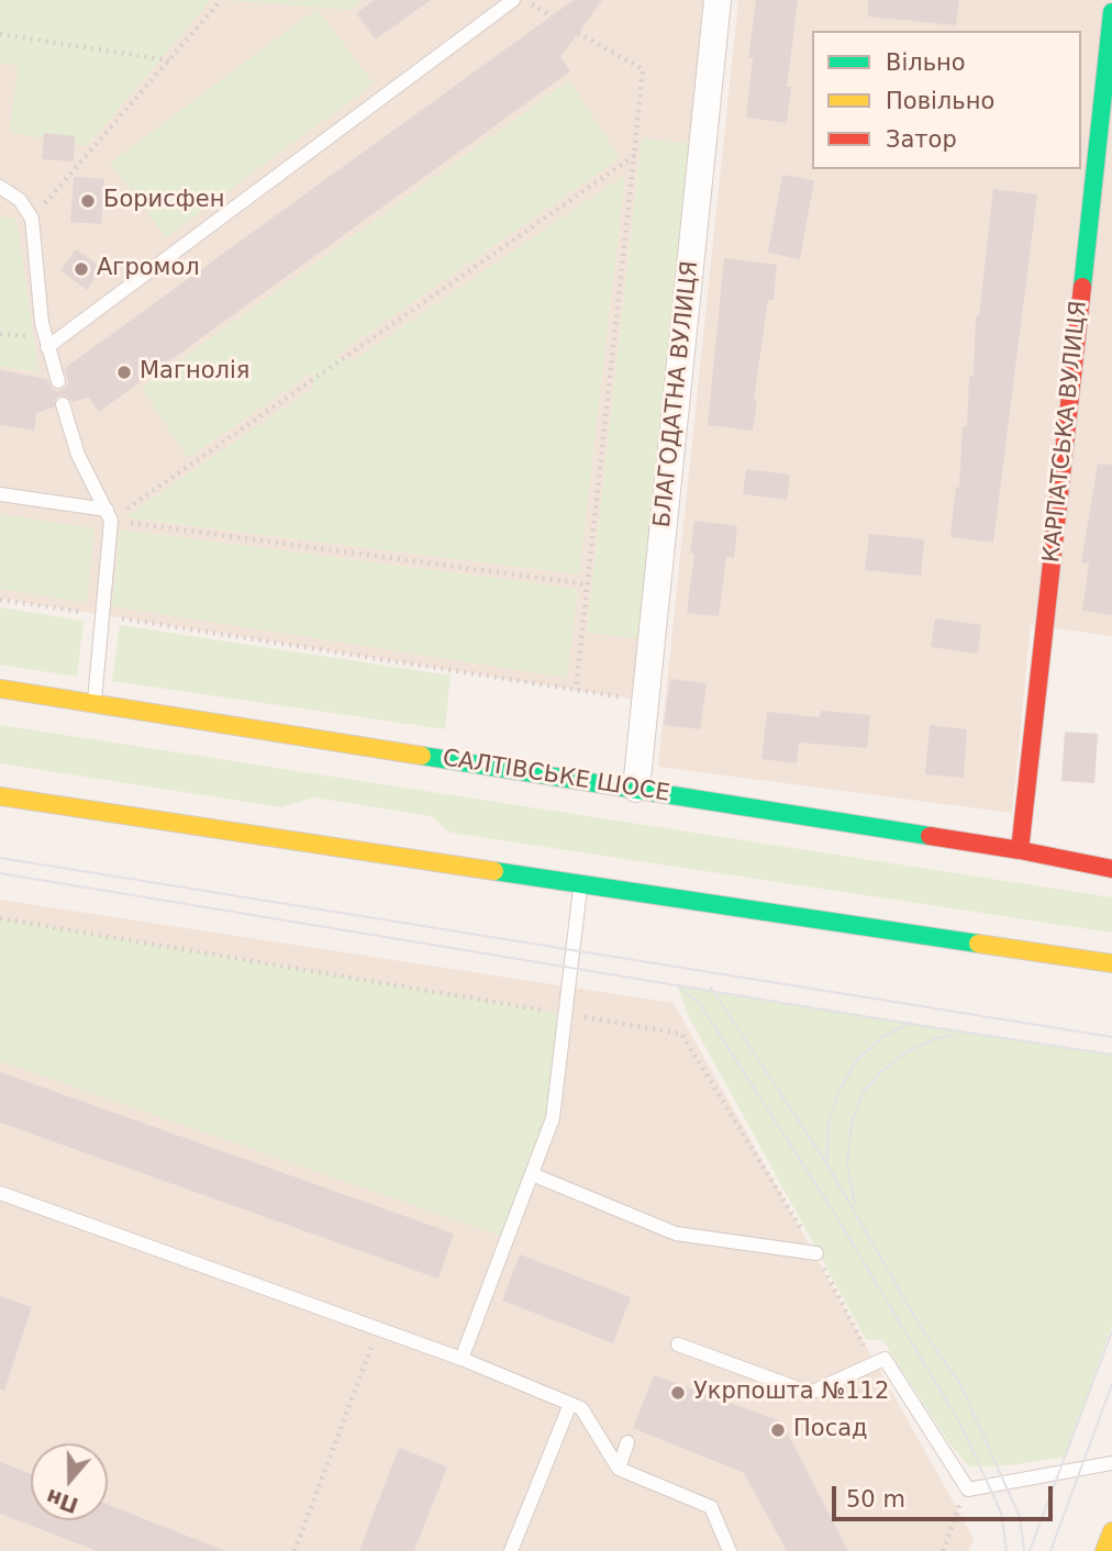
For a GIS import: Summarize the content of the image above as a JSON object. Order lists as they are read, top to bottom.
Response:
{
  "streets": {
    "main road": ["КАРПАТСЬКА ВУЛИЦЯ", "САЛТІВСЬКЕ ШОСЕ"],
    "street": ["БЛАГОДАТНА ВУЛИЦЯ"]
  },
  "crossings": [
    ["БЛАГОДАТНА ВУЛИЦЯ", "САЛТІВСЬКЕ ШОСЕ"],
    ["КАРПАТСЬКА ВУЛИЦЯ", "САЛТІВСЬКЕ ШОСЕ"]
  ],
  "places": [
    "Борисфен",
    "Агромол",
    "Магнолія",
    "Укрпошта №112",
    "Посад"
  ],
  "legend": ["Вільно", "Повільно", "Затор"],
  "scale_bar": "50 m",
  "north": "bottom"
}
